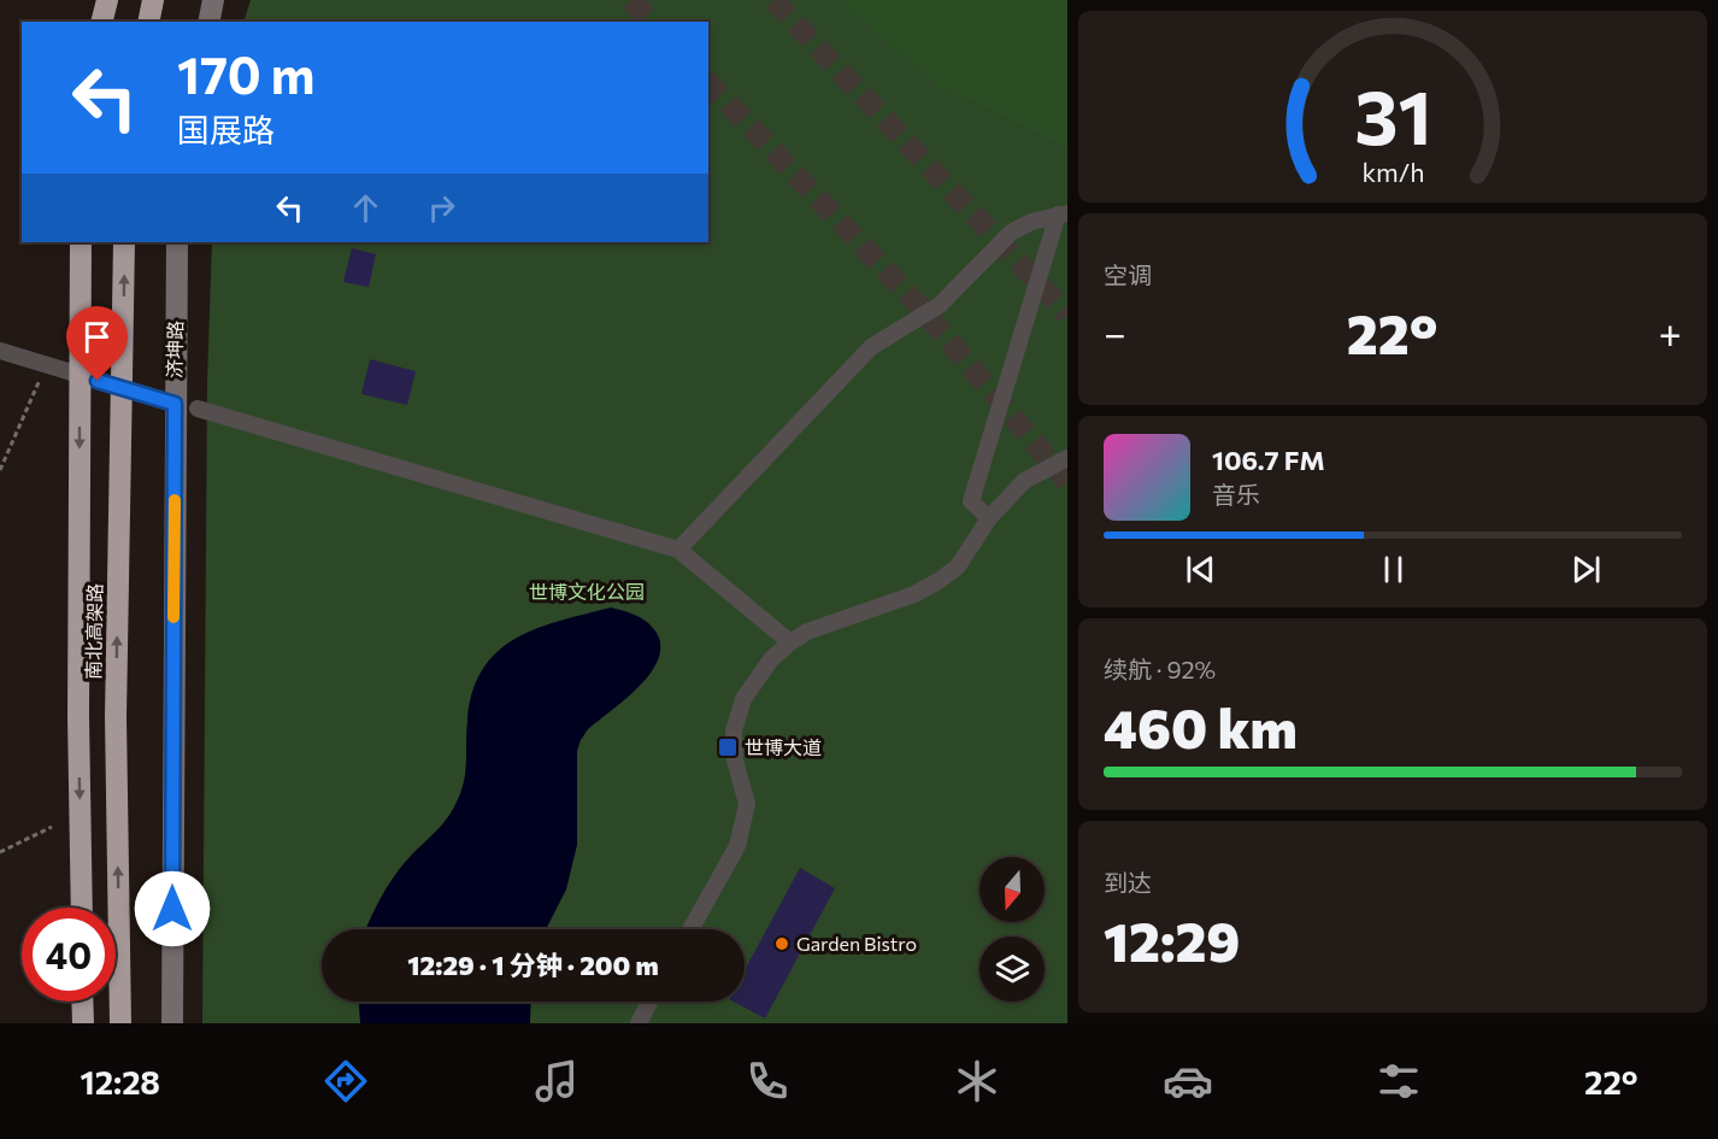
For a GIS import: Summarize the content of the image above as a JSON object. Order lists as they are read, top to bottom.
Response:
{
  "streets": {
    "highway": ["南北高架路"],
    "street": ["济坤路"]
  },
  "parks": ["世博文化公园"],
  "places": {
    "transit": ["世博大道"],
    "other": ["Garden Bistro"]
  },
  "north": "bottom",
  "page": {
    "turn": ["170 m", "国展路"],
    "tile": [
      "空调",
      ["续航 · 92%", "460 km"],
      ["到达", "12:29"]
    ],
    "heat": ["−", "22°", "+"],
    "song": ["106.7 FM", "音乐"],
    "limit": "40",
    "trip": "12:29 · 1 分钟 · 200 m",
    "tabs": ["12:28", "22°"],
    "gauge": ["31", "km/h"]
  }
}
